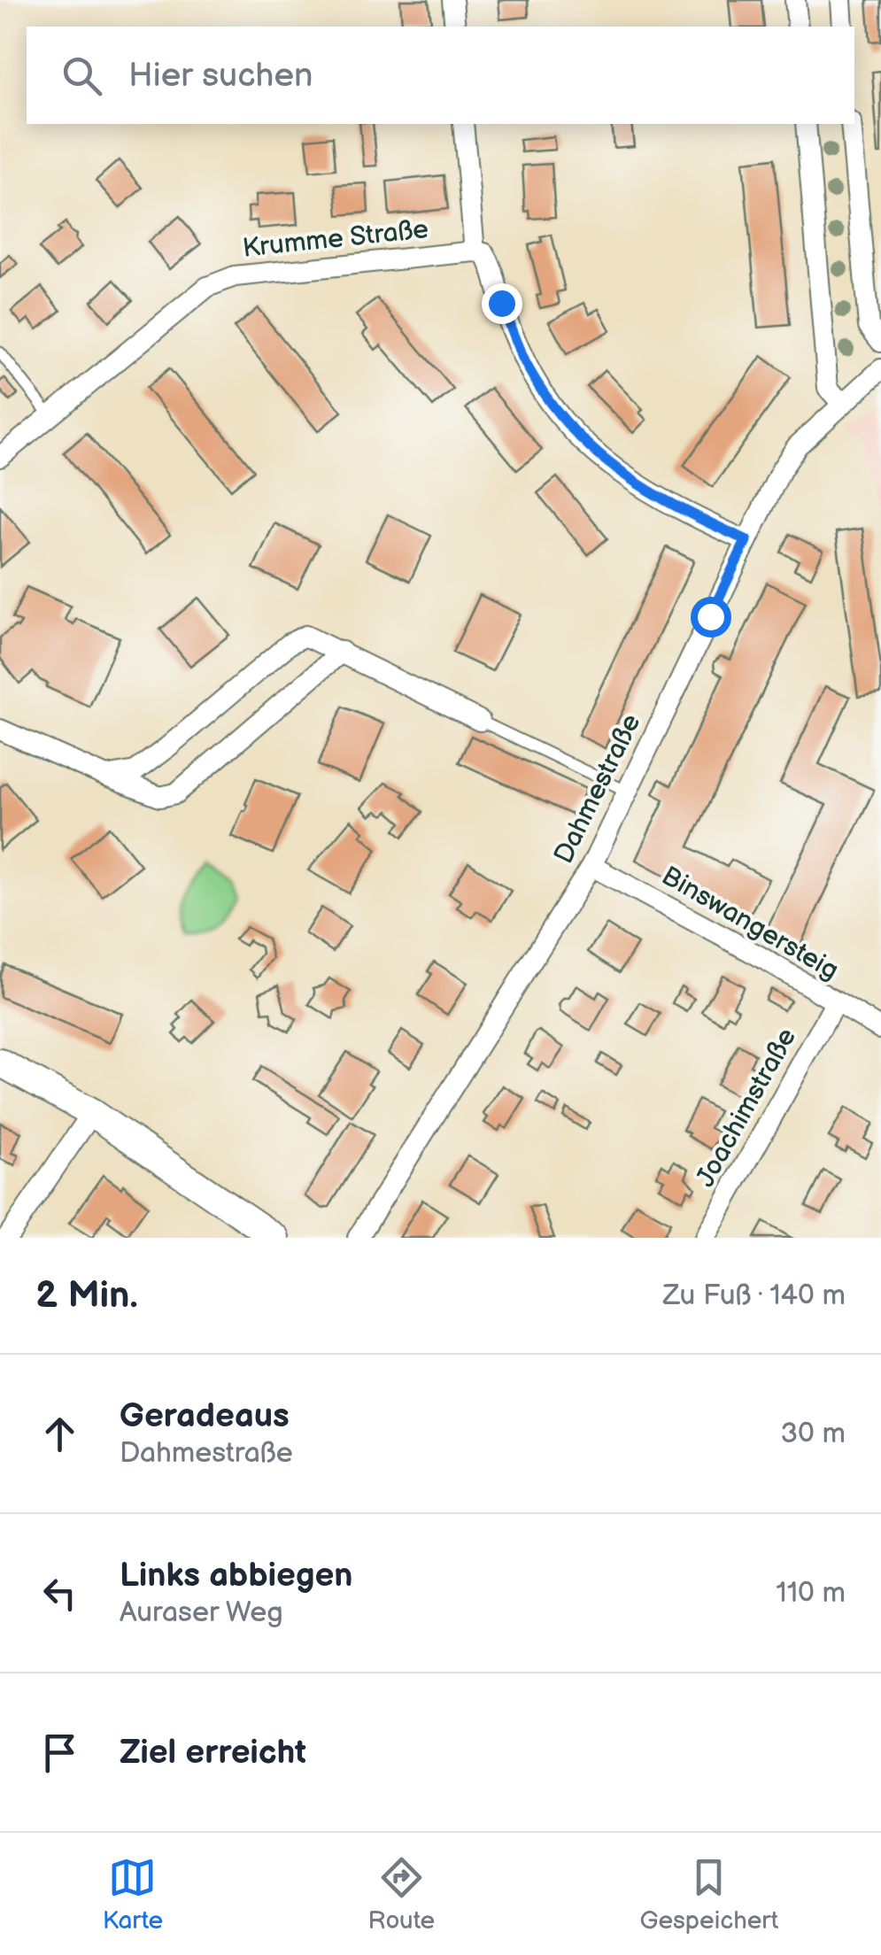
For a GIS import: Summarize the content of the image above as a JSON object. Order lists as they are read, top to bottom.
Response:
{
  "streets": {
    "street": [
      "Krumme Straße",
      "Dahmestraße",
      "Binswangersteig",
      "Joachimstraße"
    ]
  },
  "crossings": [
    ["Dahmestraße", "Binswangersteig"],
    ["Binswangersteig", "Joachimstraße"]
  ],
  "page": {
    "search": "Hier suchen",
    "heading": ["2 Min.", "Zu Fuß · 140 m"],
    "list": [
      ["Geradeaus", "Dahmestraße", "30 m"],
      ["Links abbiegen", "Auraser Weg", "110 m"],
      "Ziel erreicht"
    ],
    "nav": ["Karte", "Route", "Gespeichert"]
  }
}
